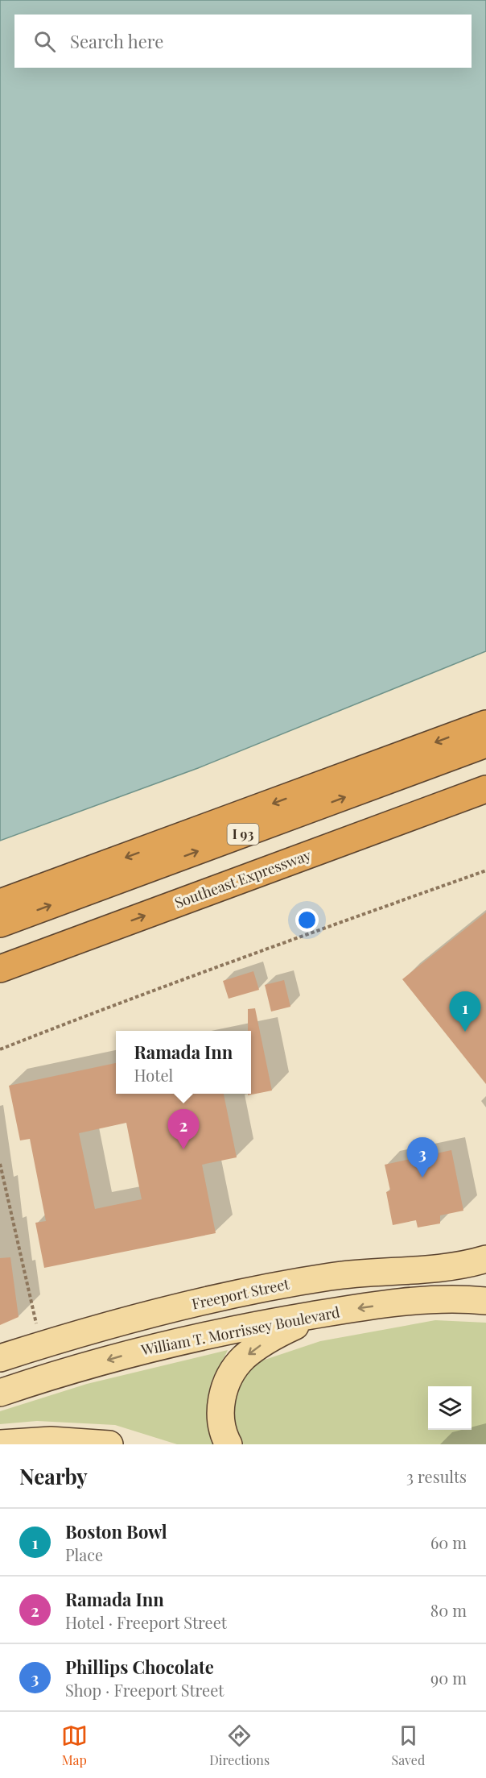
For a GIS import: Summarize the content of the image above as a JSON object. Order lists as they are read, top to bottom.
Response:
{
  "streets": {
    "highway": ["I 93", "Southeast Expressway"],
    "main road": ["Freeport Street", "William T. Morrissey Boulevard"]
  },
  "one_way": ["William T. Morrissey Boulevard"],
  "page": {
    "search": "Search here",
    "pins": ["1", "2", "3"],
    "popup": ["Ramada Inn", "Hotel"],
    "heading": ["Nearby", "3 results"],
    "list": [
      {
        "mark": "1",
        "name": "Boston Bowl",
        "note": "Place",
        "value": "60 m"
      },
      {
        "mark": "2",
        "name": "Ramada Inn",
        "note": "Hotel · Freeport Street",
        "value": "80 m"
      },
      {
        "mark": "3",
        "name": "Phillips Chocolate",
        "note": "Shop · Freeport Street",
        "value": "90 m"
      }
    ],
    "nav": ["Map", "Directions", "Saved"]
  }
}
